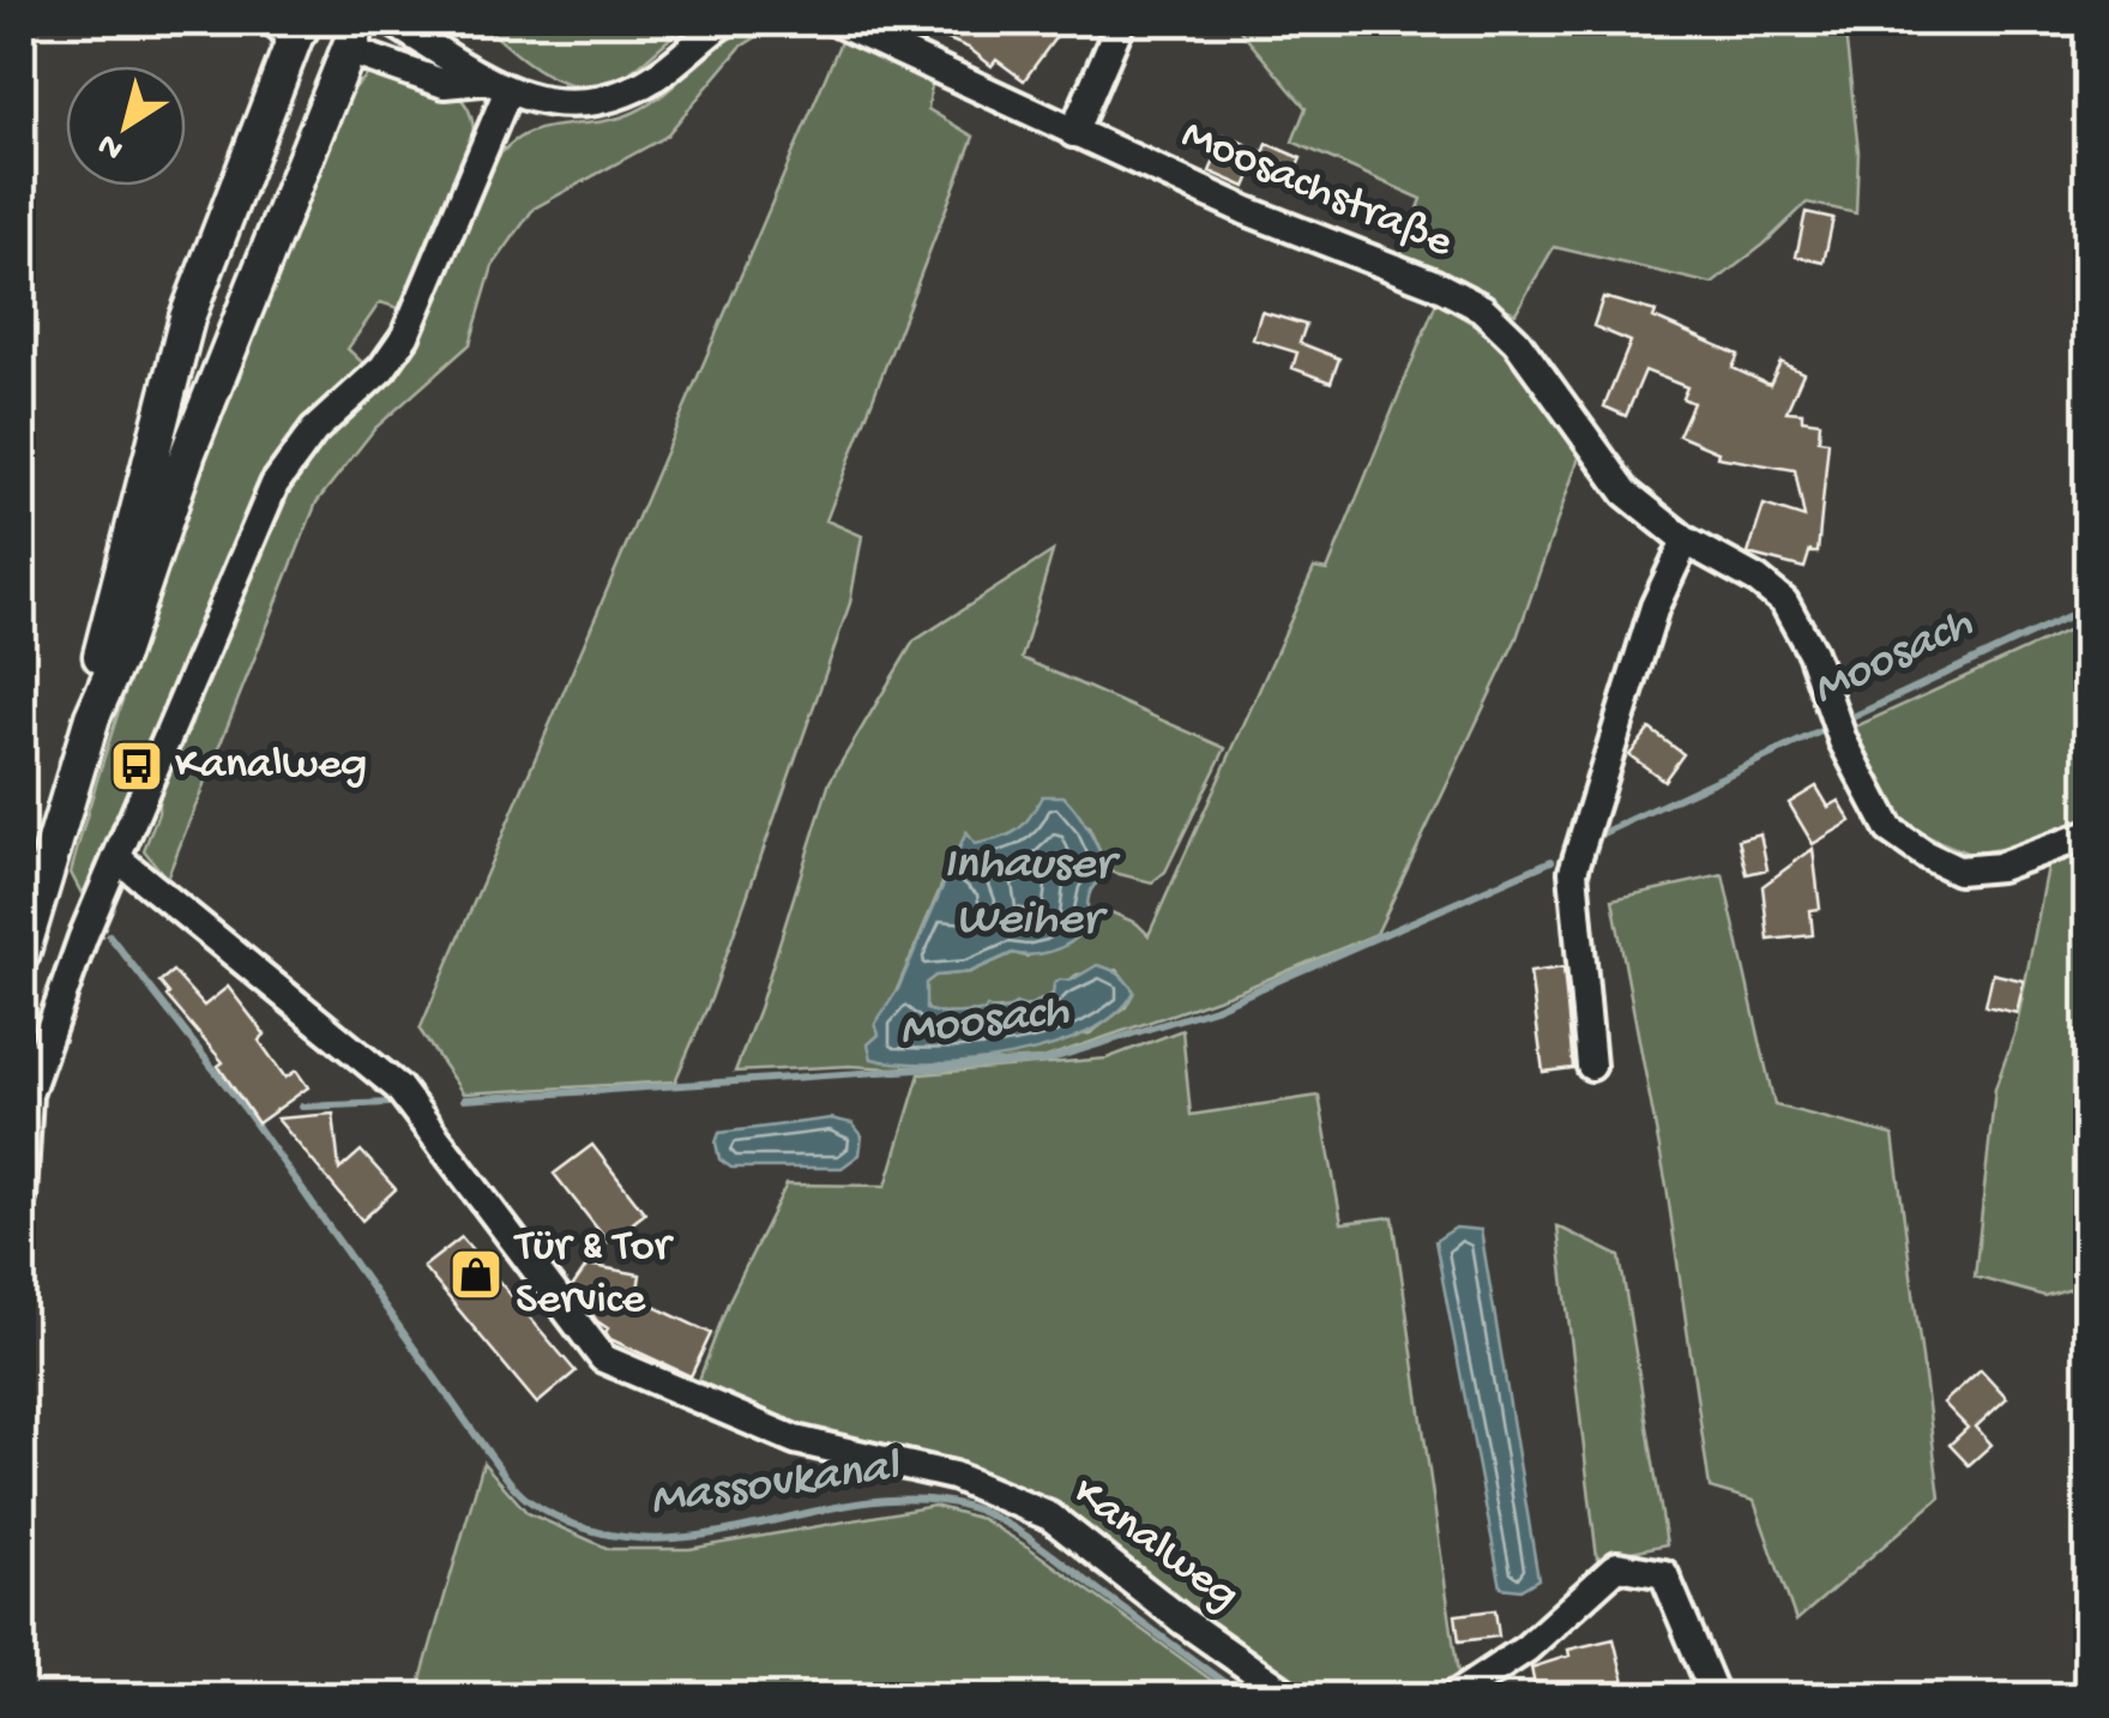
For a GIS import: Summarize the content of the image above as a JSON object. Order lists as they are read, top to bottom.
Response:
{
  "streets": {
    "street": ["Moosachstraße", "Kanalweg"]
  },
  "water": ["Moosach", "Inhauser Weiher", "Massovkanal"],
  "places": {
    "bus stop": ["Kanalweg"],
    "shop": ["Tür & Tor Service"]
  },
  "north": "bottom left"
}
